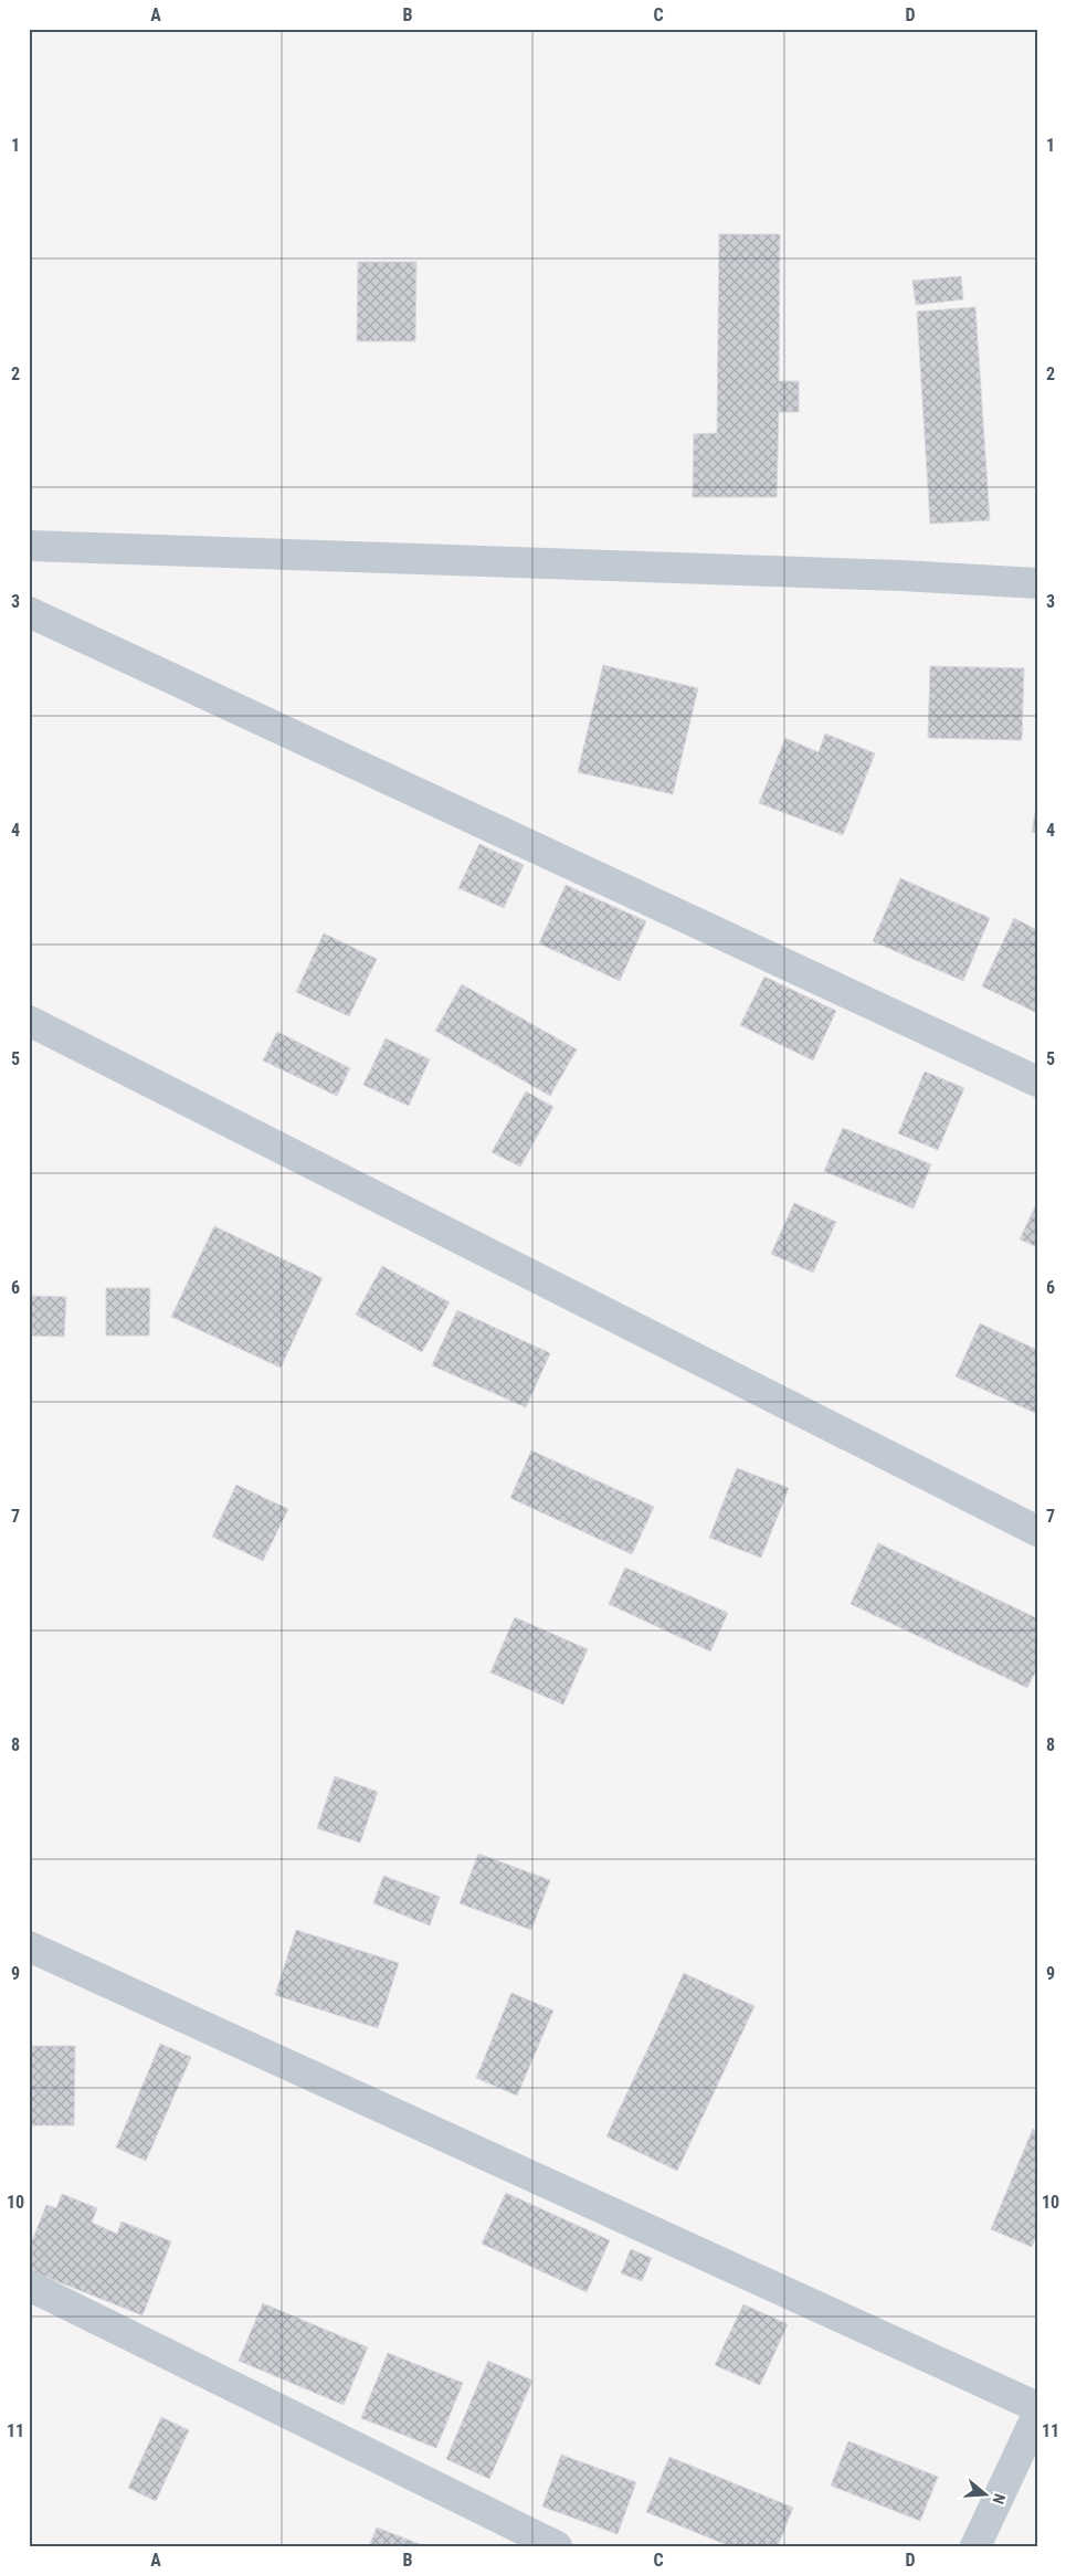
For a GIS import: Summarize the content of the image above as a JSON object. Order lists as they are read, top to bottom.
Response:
{
  "north": "right",
  "grid": {
    "columns": [
      "A",
      "B",
      "C",
      "D"
    ],
    "rows": [
      "1",
      "2",
      "3",
      "4",
      "5",
      "6",
      "7",
      "8",
      "9",
      "10",
      "11"
    ]
  }
}
